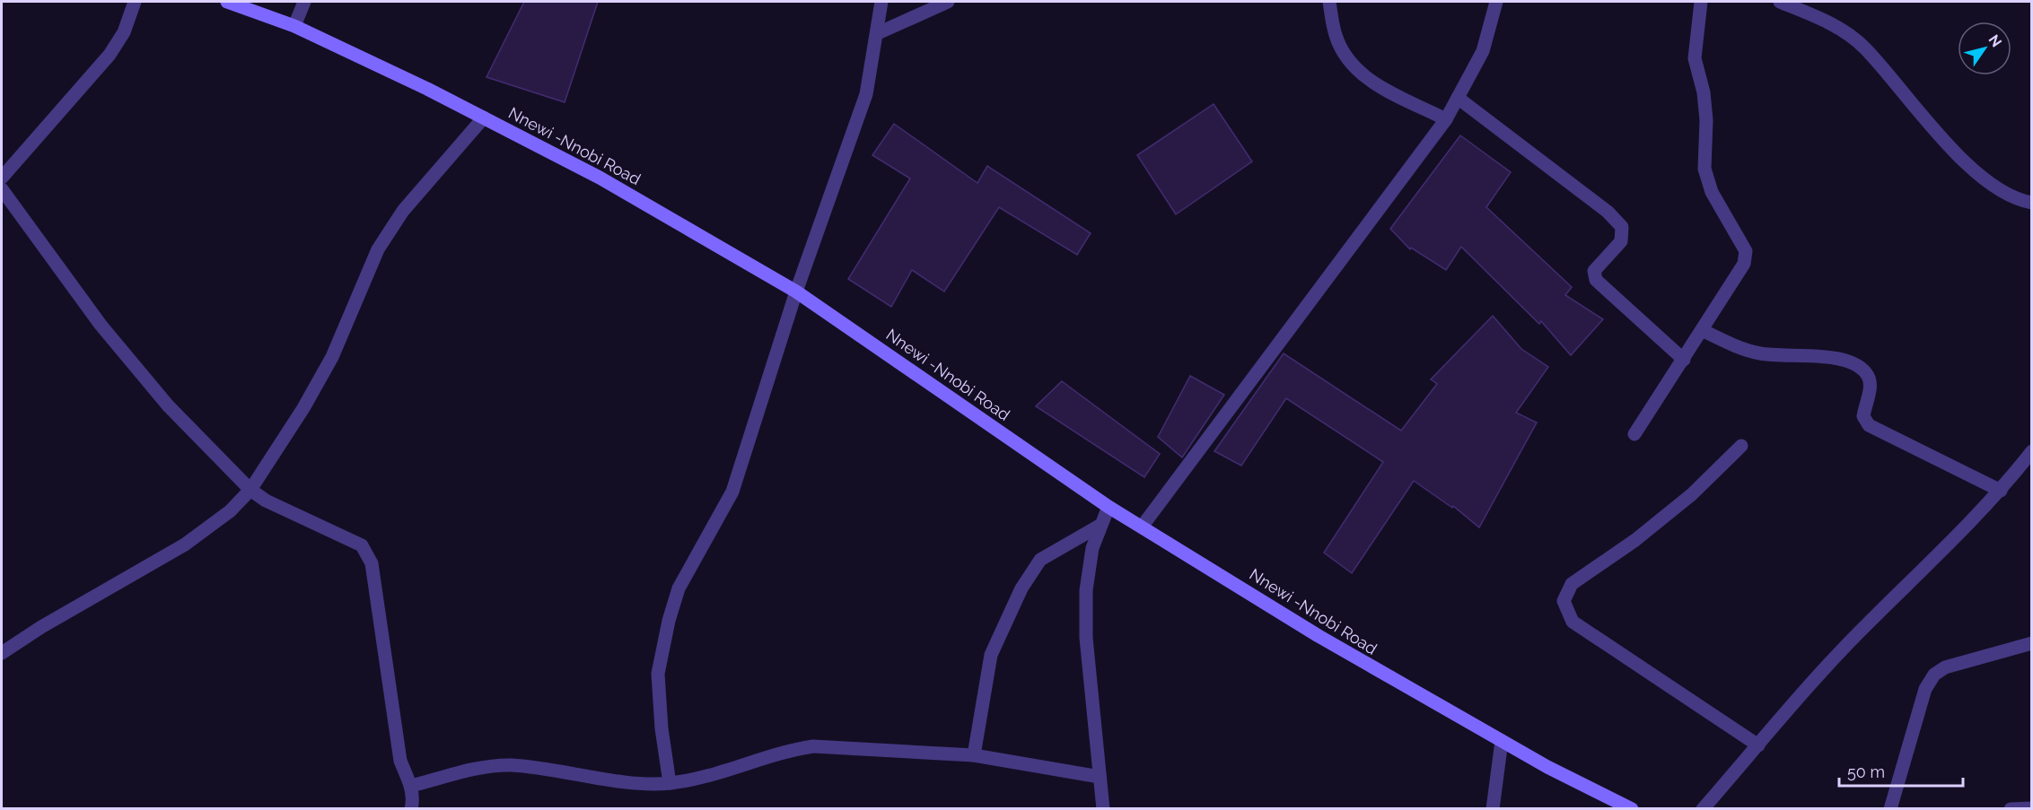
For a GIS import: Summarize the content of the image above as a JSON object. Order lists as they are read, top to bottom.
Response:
{
  "streets": {
    "main road": ["Nnewi -Nnobi Road"]
  },
  "scale_bar": "50 m",
  "north": "top right"
}
